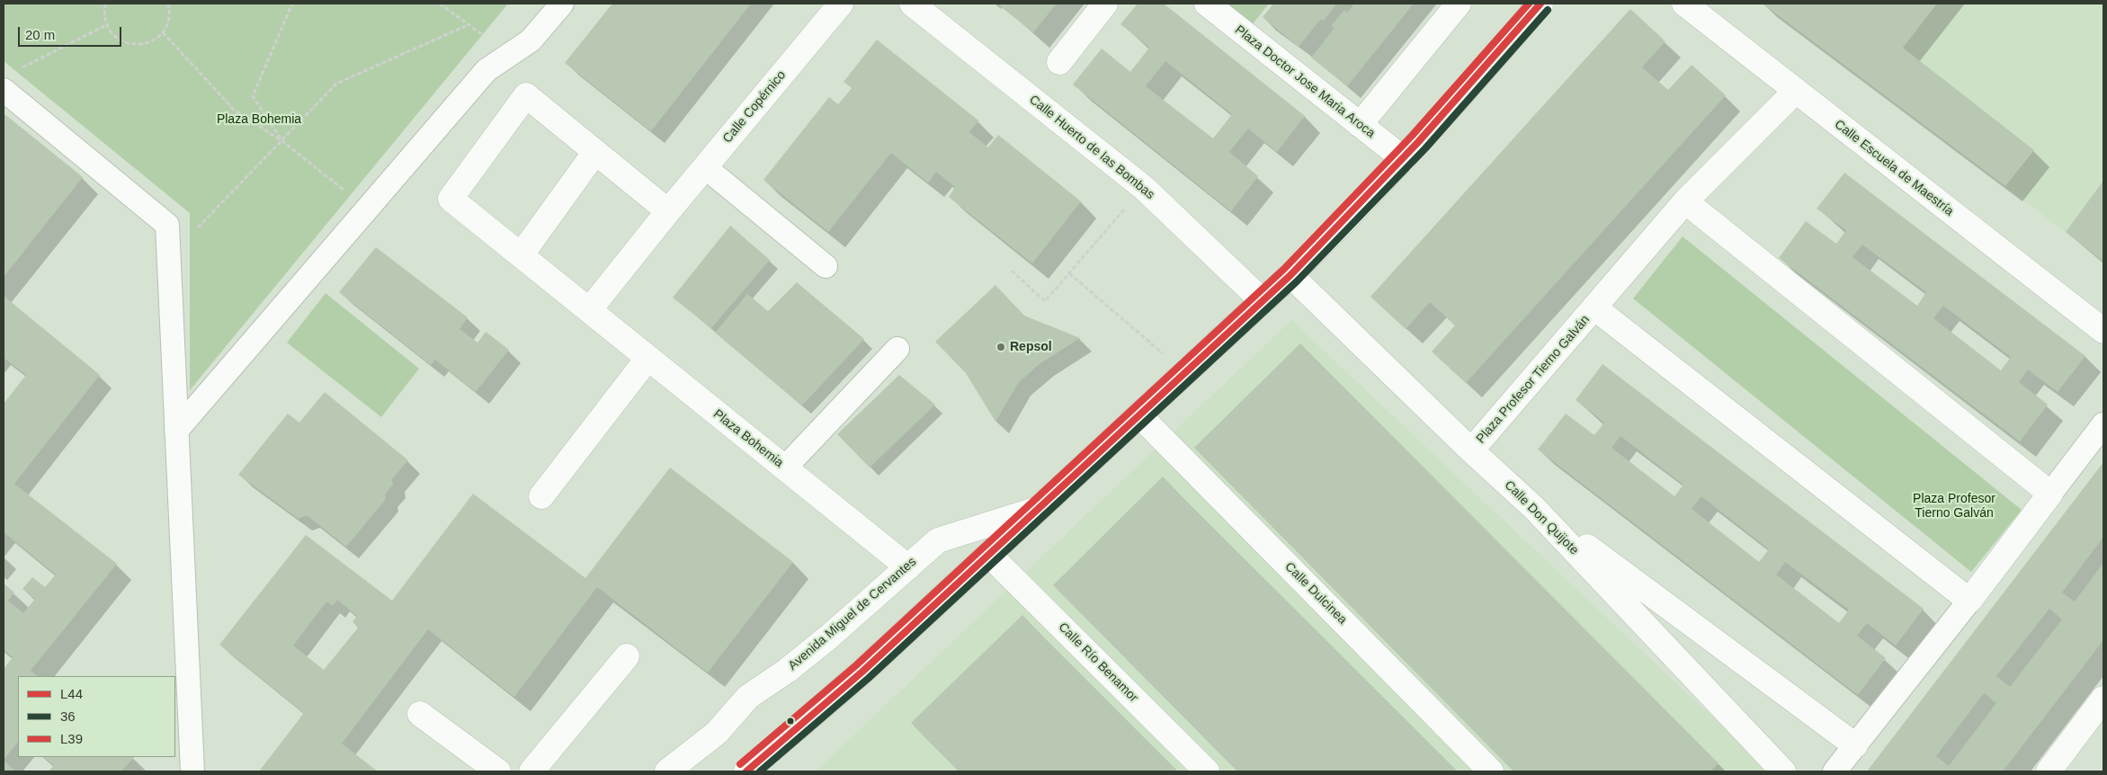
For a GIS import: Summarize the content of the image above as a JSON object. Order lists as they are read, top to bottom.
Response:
{
  "streets": {
    "street": [
      "Plaza Doctor Jose Maria Aroca",
      "Calle Copérnico",
      "Calle Huerto de las Bombas",
      "Calle Escuela de Maestría",
      "Plaza Profesor Tierno Galván",
      "Plaza Bohemia",
      "Calle Don Quijote",
      "Calle Dulcinea",
      "Avenida Miguel de Cervantes",
      "Calle Río Benamor"
    ]
  },
  "crossings": [
    ["Plaza Doctor Jose Maria Aroca", "Avenida Miguel de Cervantes"],
    ["Calle Copérnico", "Plaza Bohemia"],
    ["Calle Huerto de las Bombas", "Avenida Miguel de Cervantes"],
    ["Calle Escuela de Maestría", "Plaza Profesor Tierno Galván"],
    ["Plaza Profesor Tierno Galván", "Calle Don Quijote"],
    ["Plaza Bohemia", "Avenida Miguel de Cervantes"],
    ["Calle Don Quijote", "Avenida Miguel de Cervantes"],
    ["Calle Dulcinea", "Avenida Miguel de Cervantes"],
    ["Avenida Miguel de Cervantes", "Calle Río Benamor"]
  ],
  "parks": ["Plaza Bohemia", "Plaza Profesor Tierno Galván"],
  "places": ["Repsol"],
  "lines": ["transit line L44", "transit line L39", "transit line 36"],
  "legend": ["L44", "36", "L39"],
  "scale_bar": "20 m"
}
